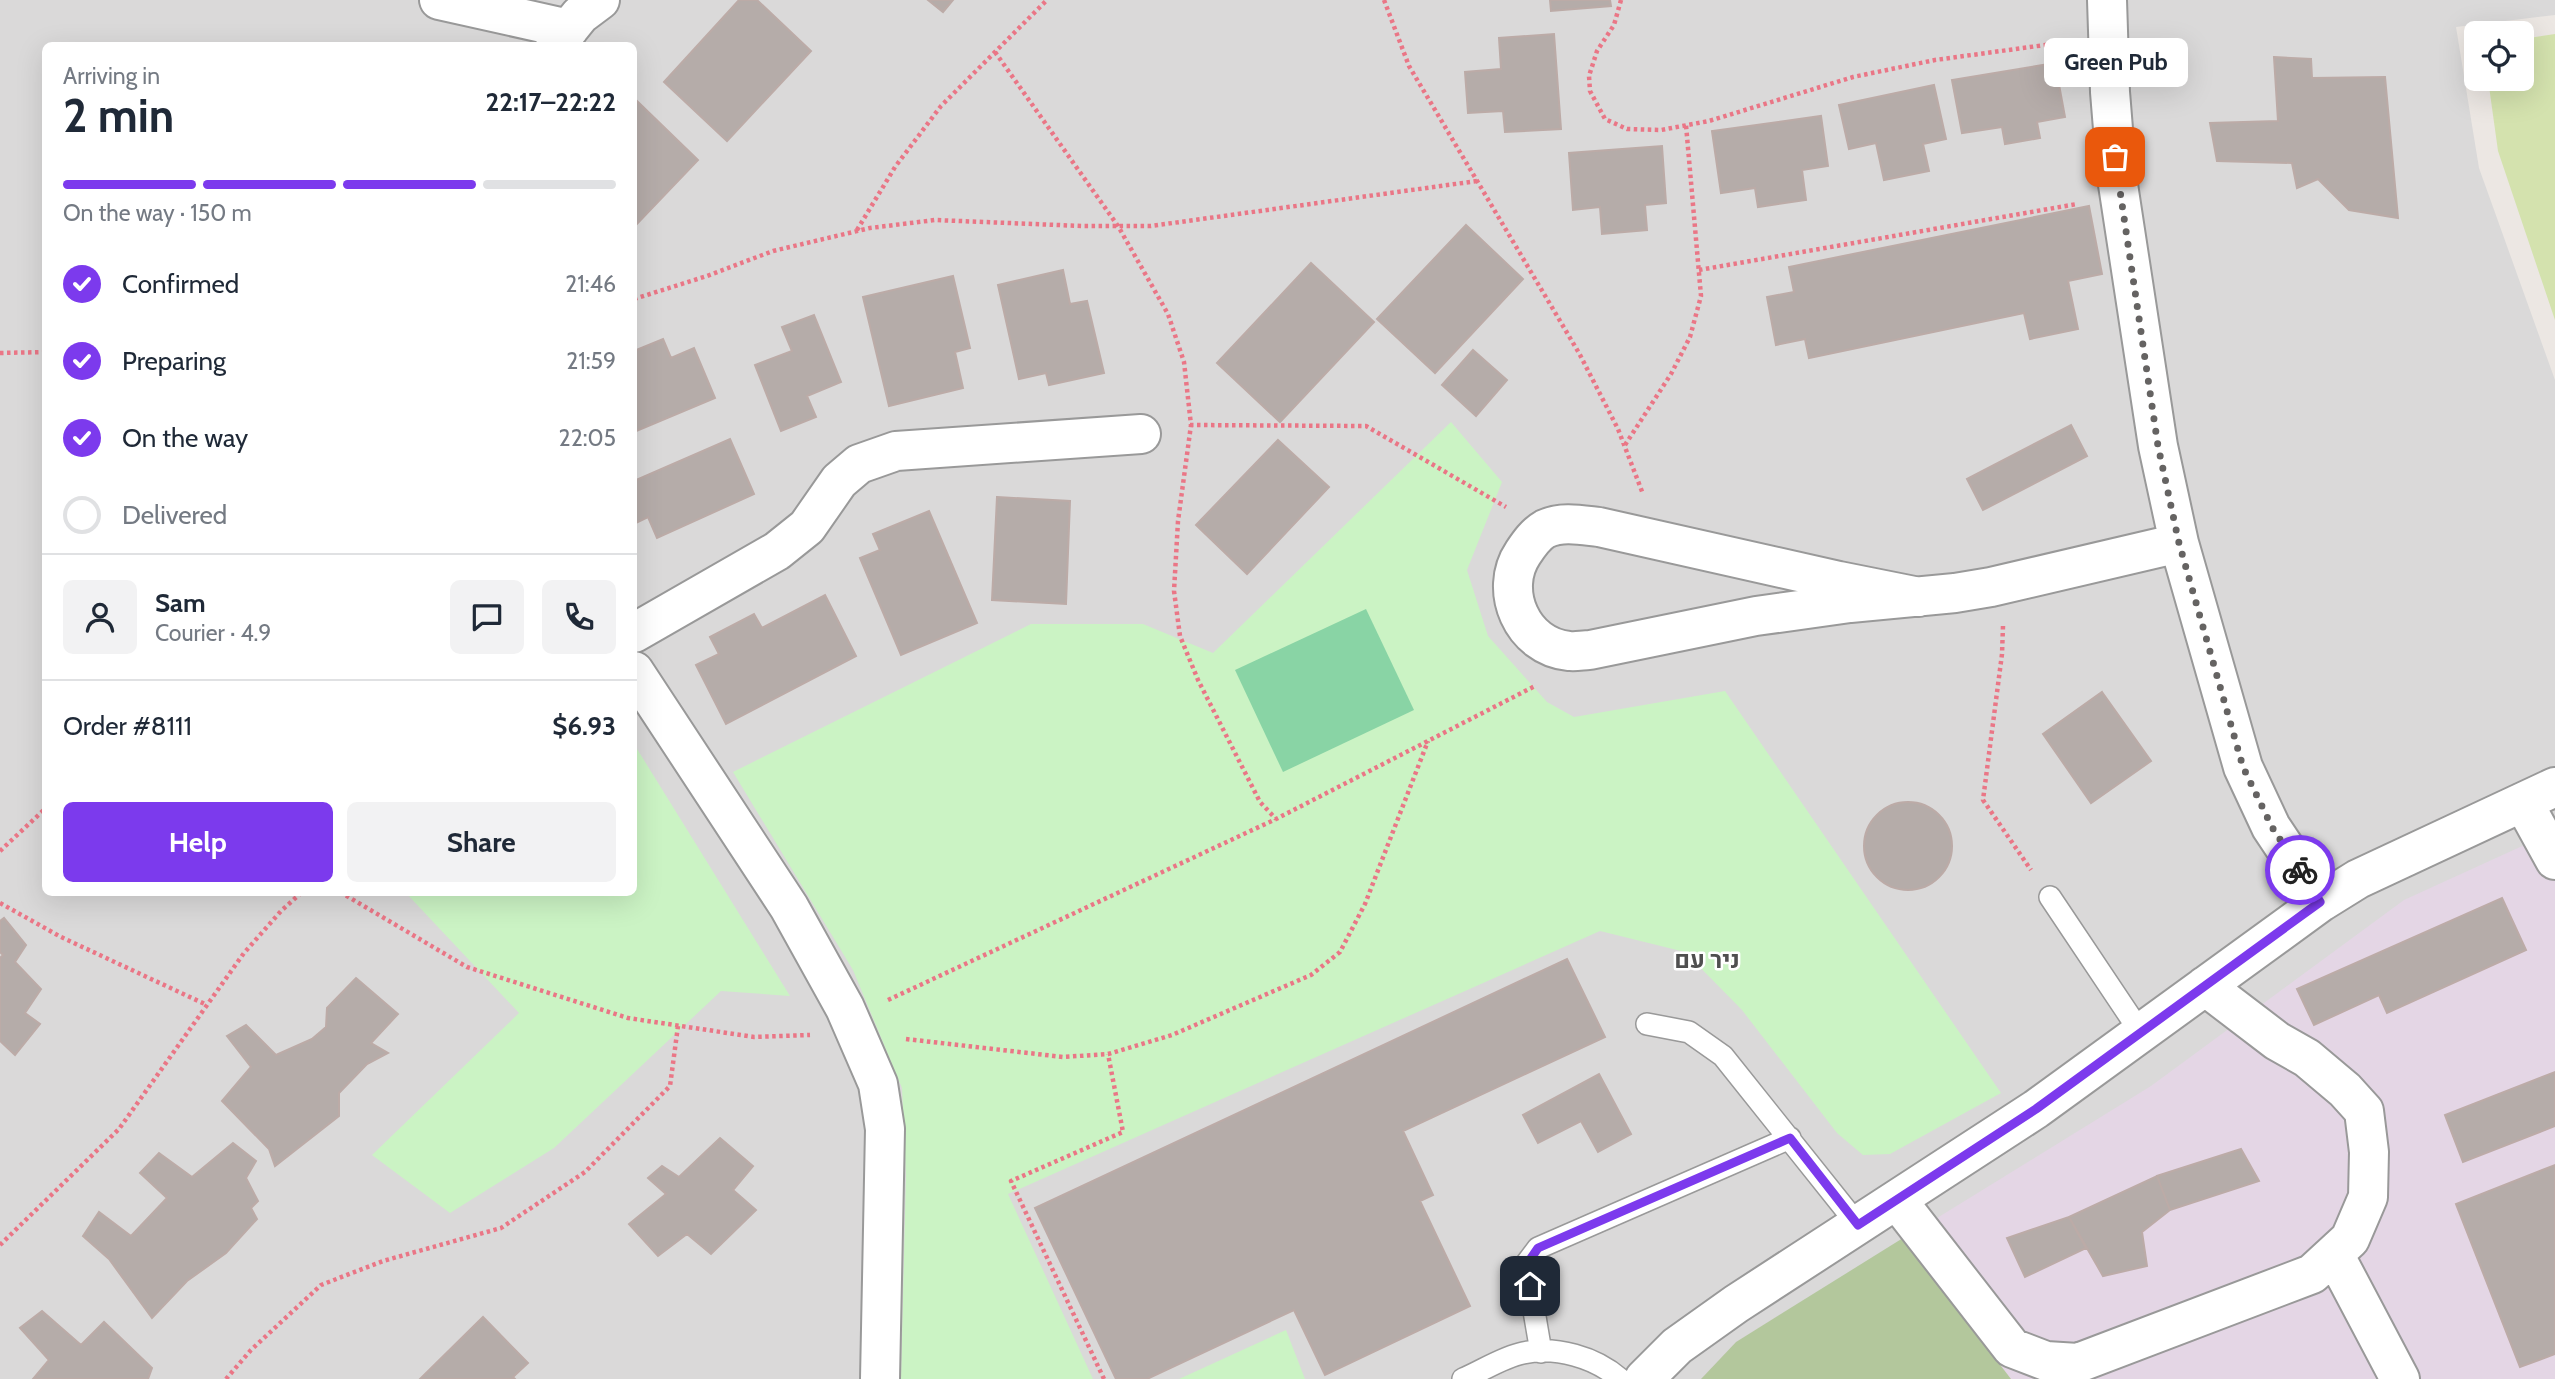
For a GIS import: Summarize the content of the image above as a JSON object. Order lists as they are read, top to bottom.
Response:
{
  "districts": ["ניר עם"],
  "places": ["Green Pub"],
  "page": {
    "bubble": "Green Pub",
    "heading": ["2 min", "Arriving in", "22:17–22:22"],
    "panel": [
      "Sam",
      "Courier · 4.9",
      "Order #8111",
      "$6.93"
    ],
    "bar": "On the way · 150 m",
    "list": [
      ["Confirmed", "21:46"],
      ["Preparing", "21:59"],
      ["On the way", "22:05"],
      "Delivered"
    ],
    "buttons": ["Help", "Share"]
  }
}
